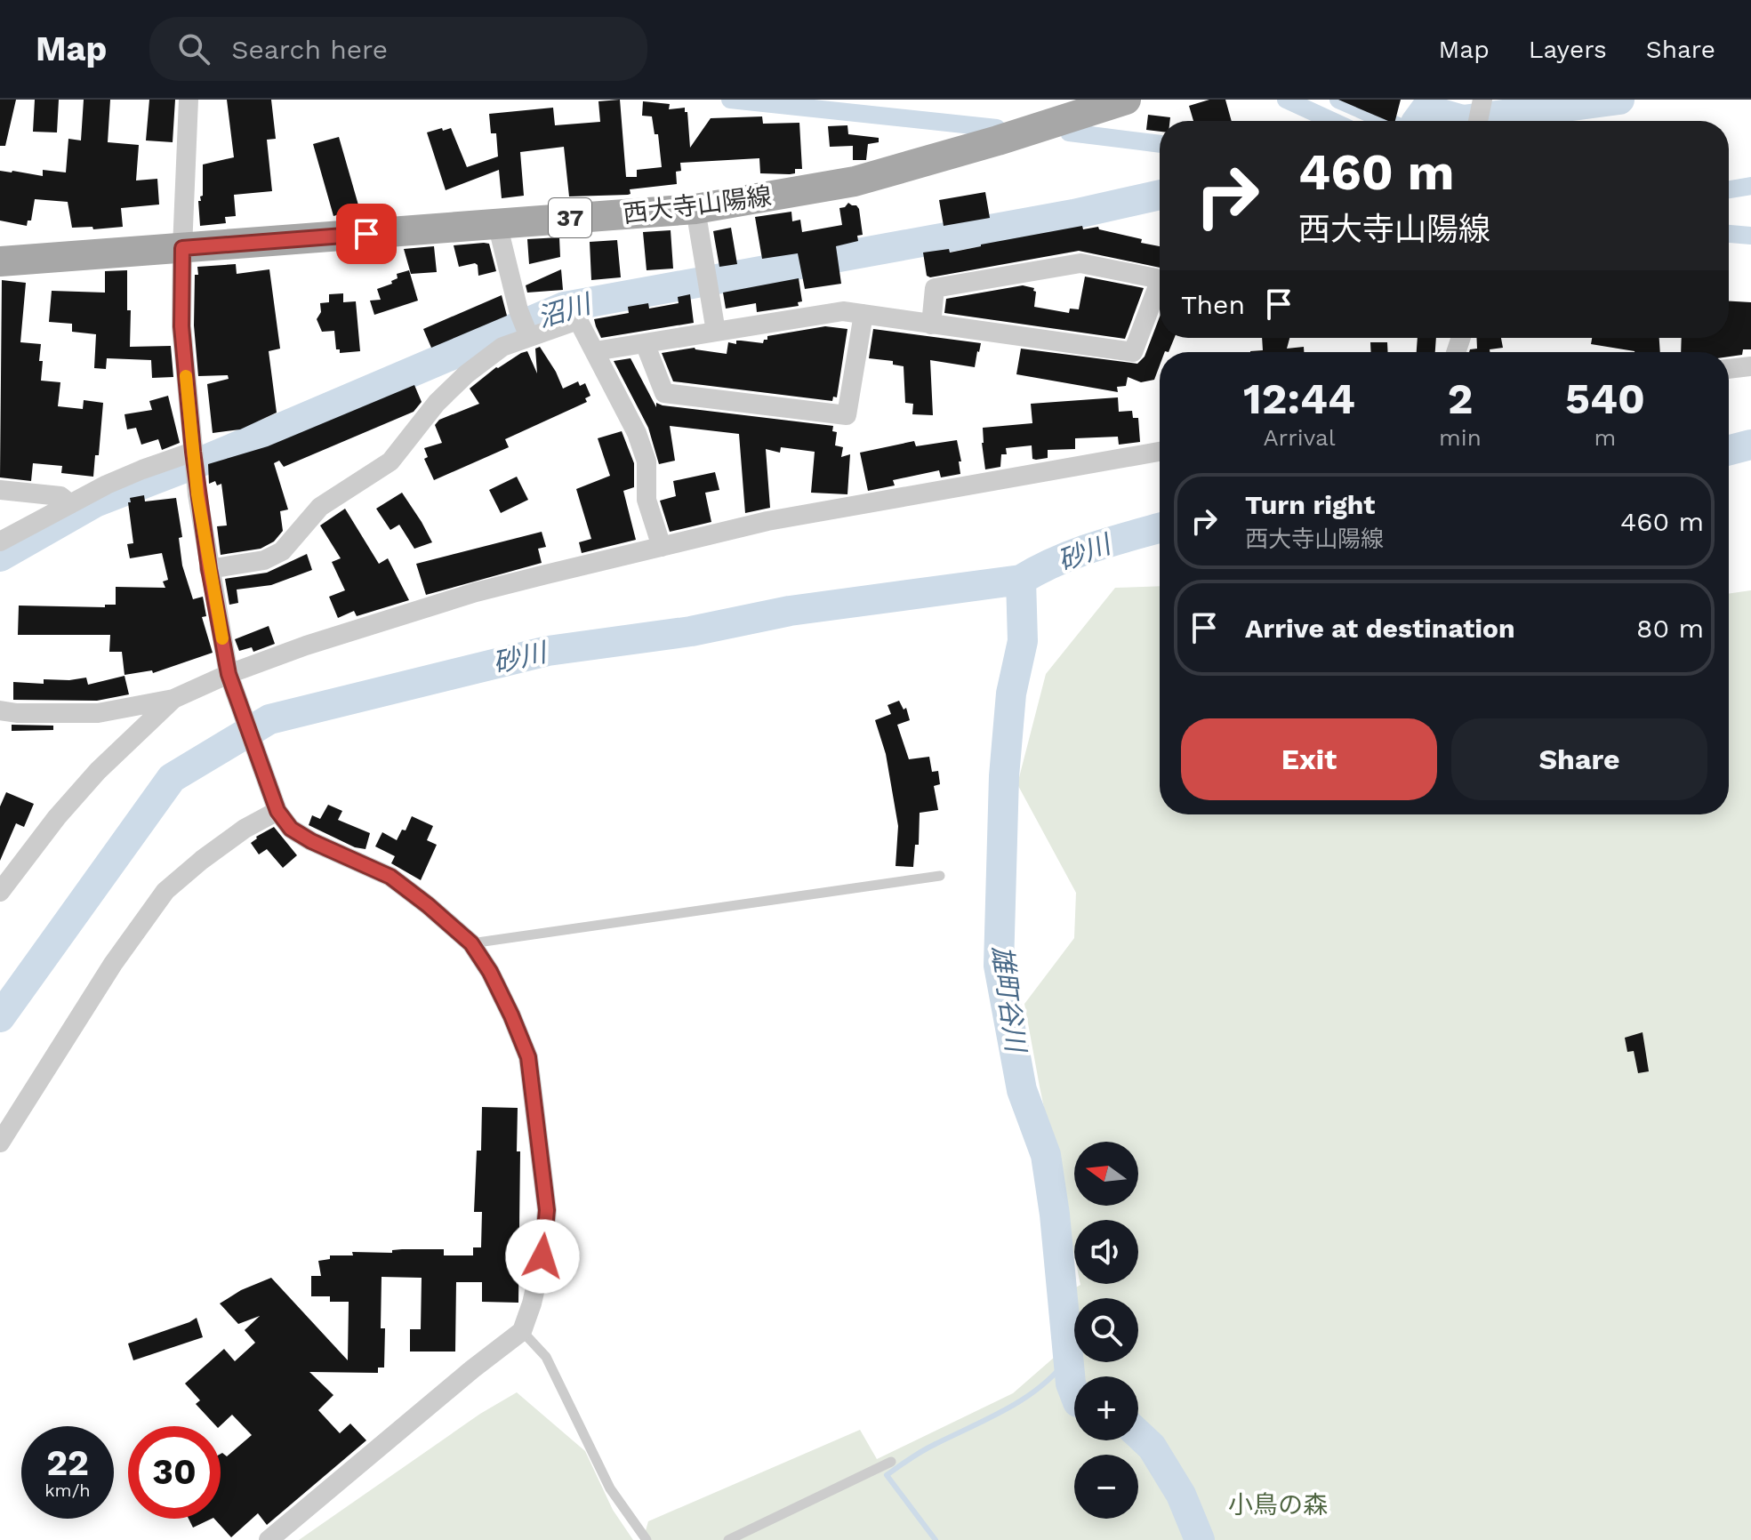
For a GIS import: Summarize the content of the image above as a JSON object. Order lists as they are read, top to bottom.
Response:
{
  "streets": {
    "main road": ["西大寺山陽線", "37"]
  },
  "water": ["沼川", "砂川", "雄町谷川"],
  "parks": ["小鳥の森"],
  "north": "left",
  "page": {
    "header": "Map",
    "search": "Search here",
    "nav": ["Map", "Layers", "Share"],
    "turn": ["460 m", "西大寺山陽線"],
    "then": "Then",
    "eta": [
      "12:44",
      "Arrival",
      "2",
      "min",
      "540",
      "m"
    ],
    "list": [
      {
        "name": "Turn right",
        "note": "西大寺山陽線",
        "value": "460 m"
      },
      {
        "name": "Arrive at destination",
        "value": "80 m"
      }
    ],
    "buttons": ["Exit", "Share"],
    "map_buttons": ["+", "−"],
    "speed": "22 km/h",
    "limit": "30"
  }
}
